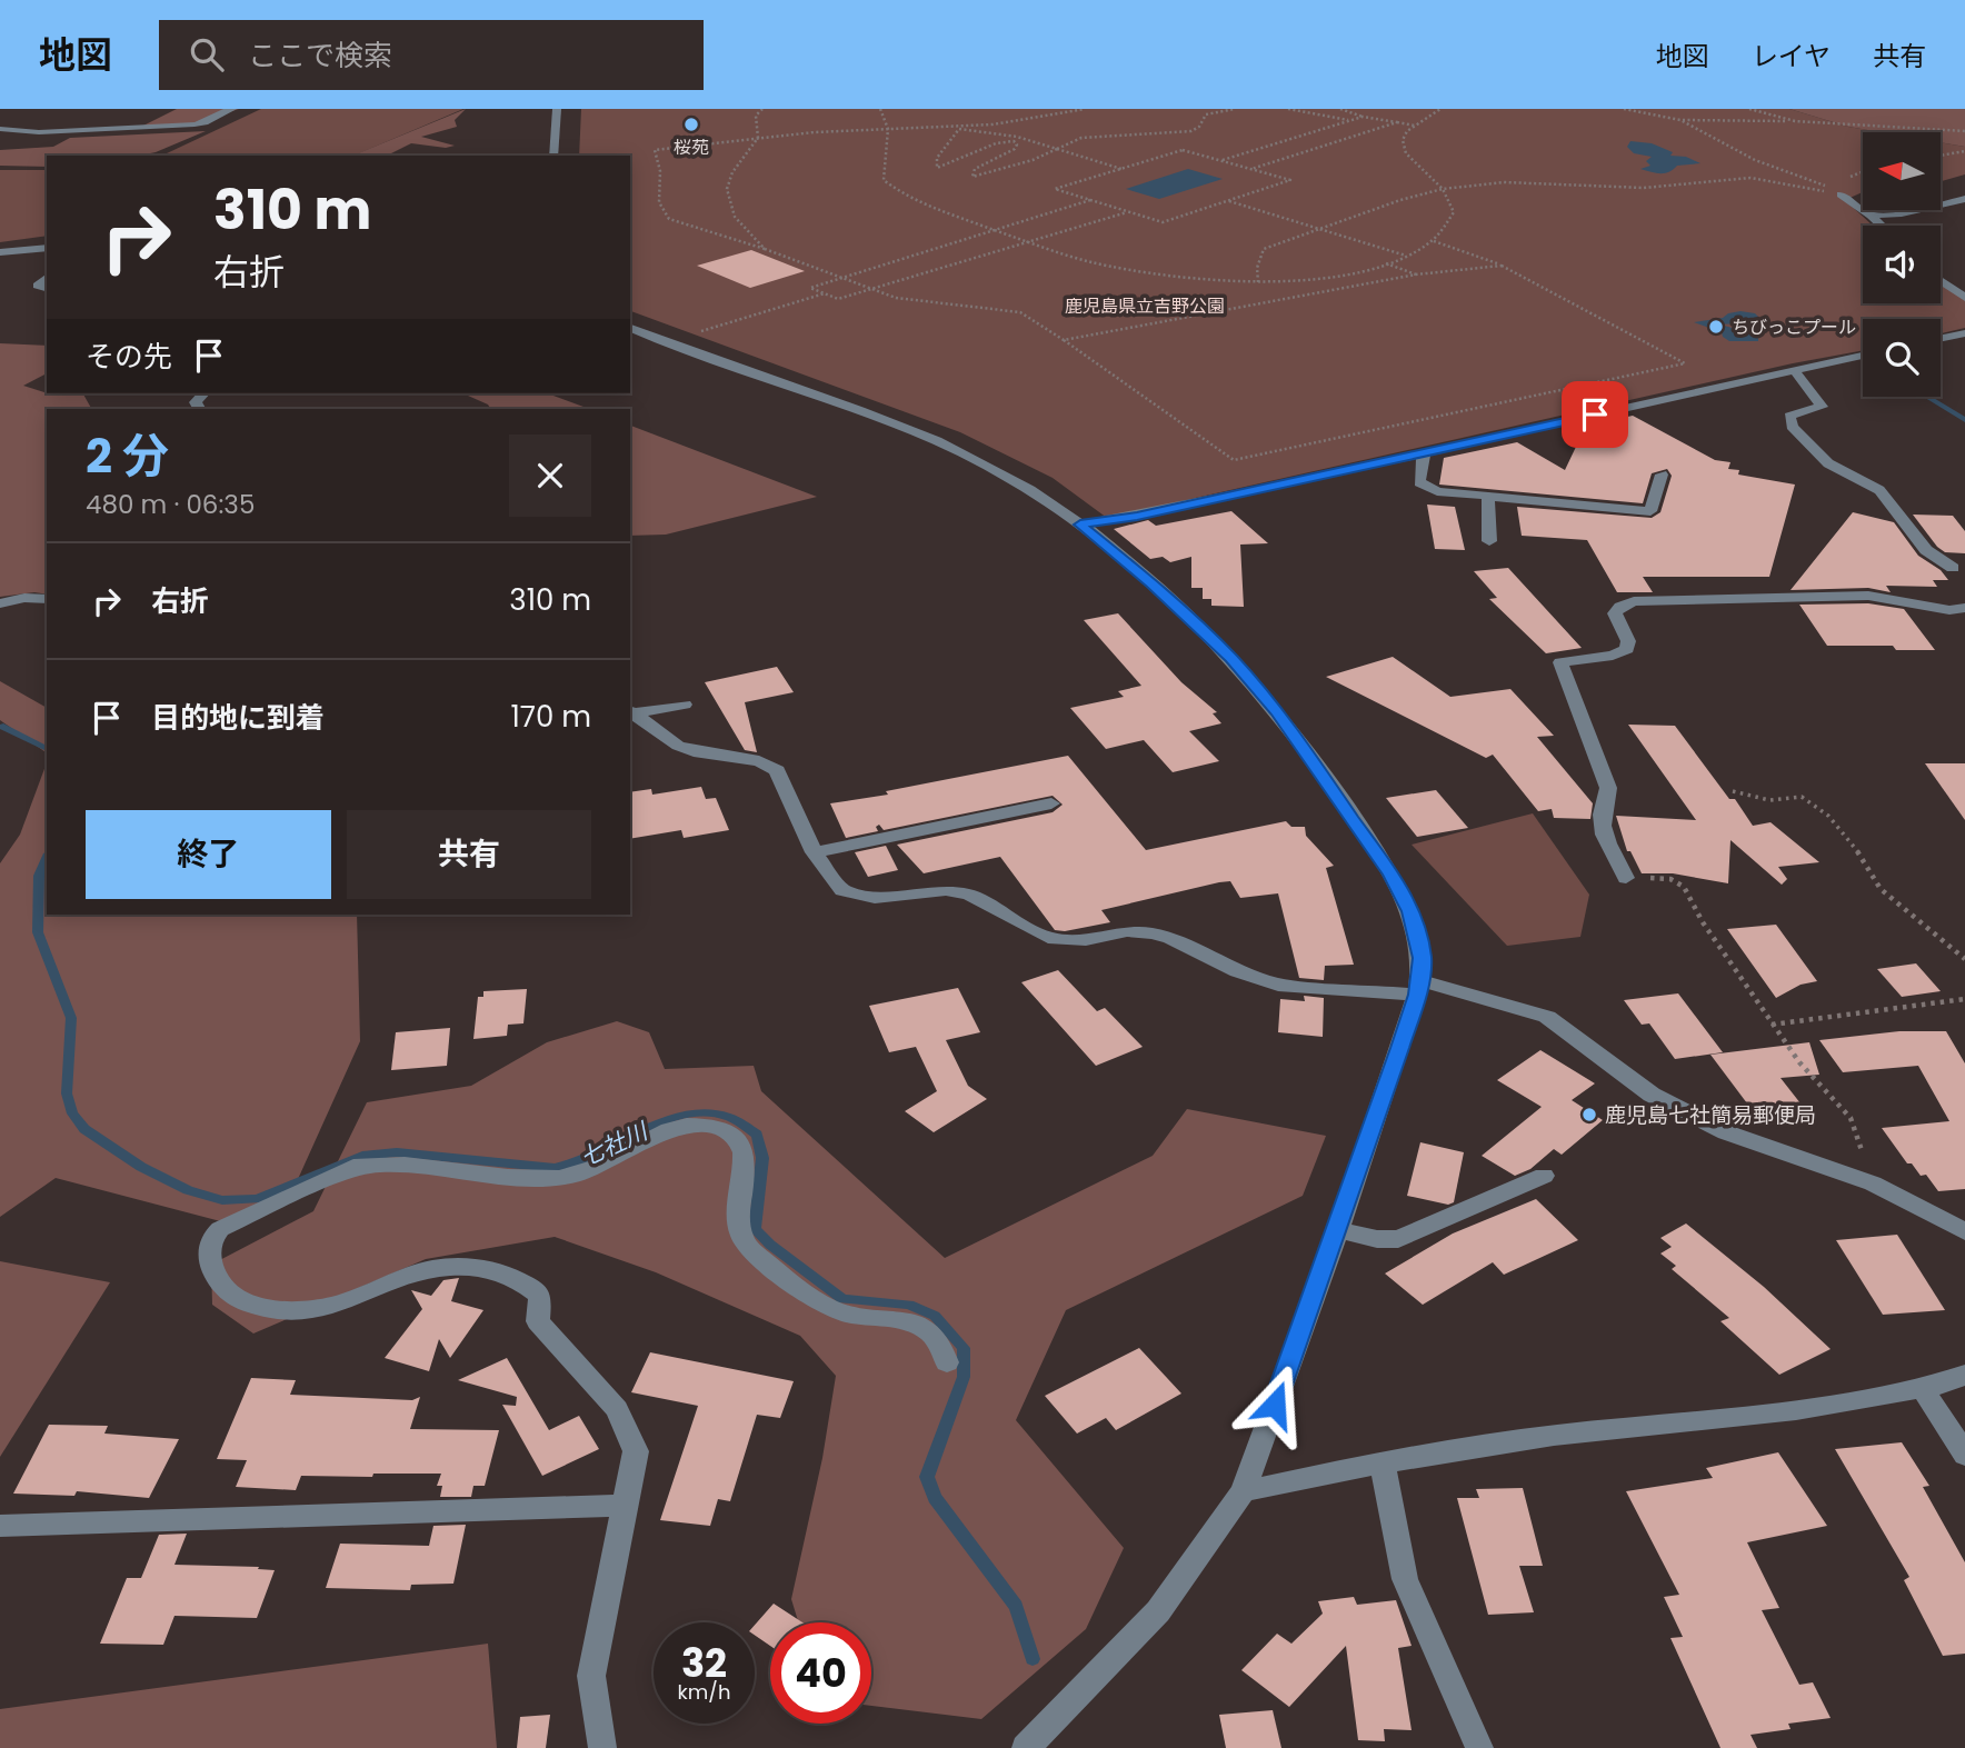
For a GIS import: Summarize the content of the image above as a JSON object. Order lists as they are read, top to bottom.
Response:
{
  "water": ["七社川"],
  "parks": ["鹿児島県立吉野公園"],
  "places": ["桜苑", "ちびっこプール", "鹿児島七社簡易郵便局"],
  "north": "left",
  "page": {
    "header": "地図",
    "search": "ここで検索",
    "nav": ["地図", "レイヤ", "共有"],
    "turn": ["310 m", "右折"],
    "then": "その先",
    "heading": ["2 分", "480 m · 06:35"],
    "list": [
      {
        "name": "右折",
        "value": "310 m"
      },
      {
        "name": "目的地に到着",
        "value": "170 m"
      }
    ],
    "buttons": ["終了", "共有"],
    "speed": "32 km/h",
    "limit": "40"
  }
}
